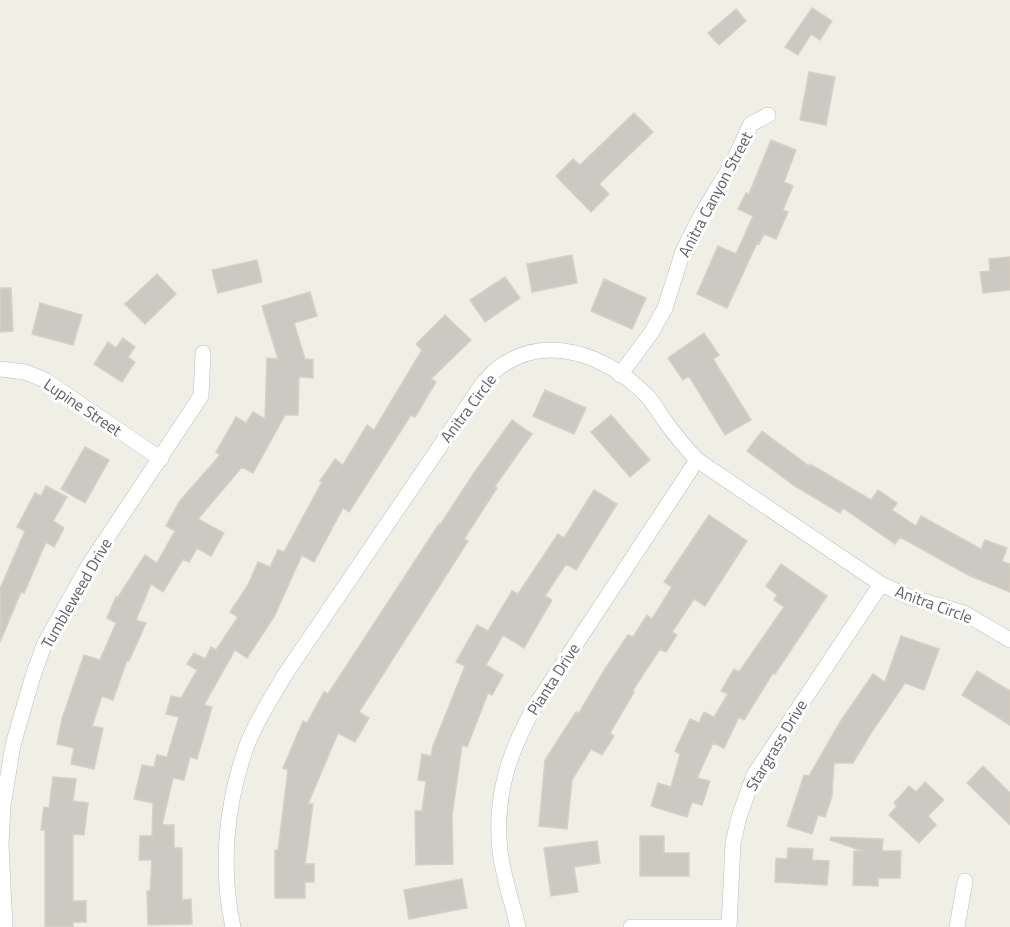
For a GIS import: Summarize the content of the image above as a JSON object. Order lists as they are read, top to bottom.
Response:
{
  "streets": {
    "street": [
      "Anitra Canyon Street",
      "Lupine Street",
      "Anitra Circle",
      "Tumbleweed Drive",
      "Pianta Drive",
      "Stargrass Drive"
    ]
  },
  "crossings": [
    ["Anitra Canyon Street", "Anitra Circle"],
    ["Lupine Street", "Tumbleweed Drive"],
    ["Anitra Circle", "Pianta Drive"],
    ["Anitra Circle", "Stargrass Drive"]
  ]
}
